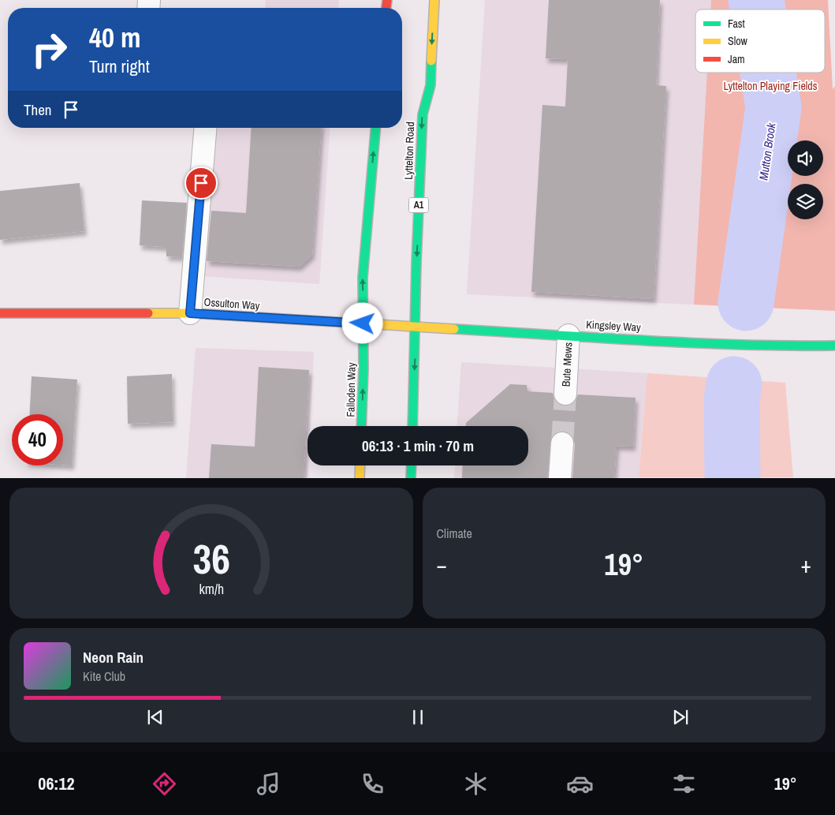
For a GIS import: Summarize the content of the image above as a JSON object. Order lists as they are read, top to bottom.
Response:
{
  "streets": {
    "main road": [
      "Lyttelton Road",
      "A1",
      "Ossulton Way",
      "Kingsley Way",
      "Falloden Way"
    ],
    "street": ["Bute Mews"]
  },
  "crossings": [
    ["Lyttelton Road", "A1"],
    ["Lyttelton Road", "Kingsley Way"],
    ["A1", "Kingsley Way"],
    ["Ossulton Way", "Kingsley Way"],
    ["Ossulton Way", "Falloden Way"],
    ["Kingsley Way", "Bute Mews"]
  ],
  "water": ["Mutton Brook"],
  "parks": ["Lyttelton Playing Fields"],
  "legend": ["Fast", "Slow", "Jam"],
  "page": {
    "turn": ["40 m", "Turn right"],
    "then": "Then",
    "limit": "40",
    "trip": "06:13 · 1 min · 70 m",
    "tile": "Climate",
    "heat": ["−", "19°", "+"],
    "song": ["Neon Rain", "Kite Club"],
    "tabs": ["06:12", "19°"],
    "gauge": ["36", "km/h"]
  }
}
